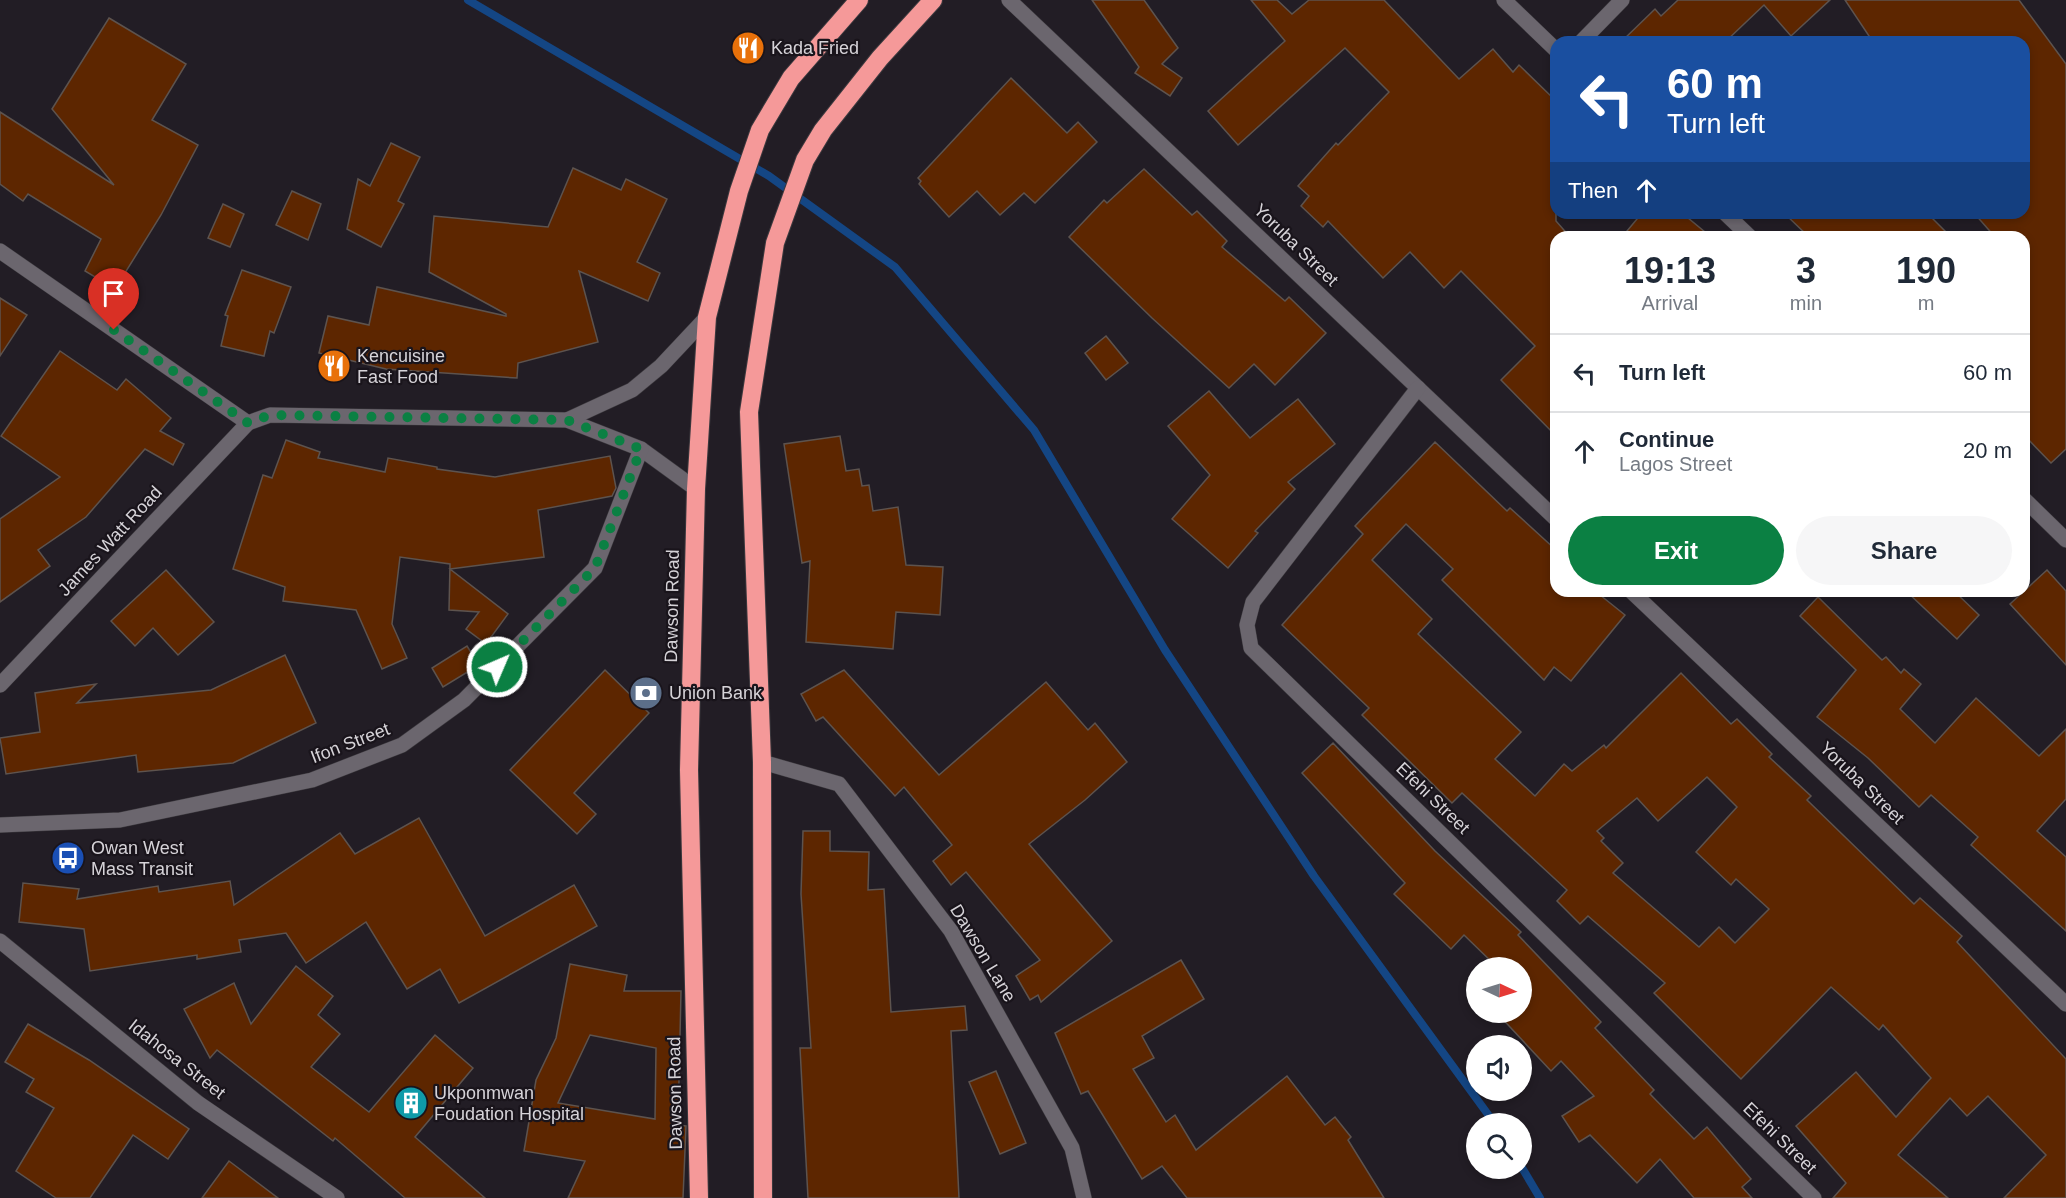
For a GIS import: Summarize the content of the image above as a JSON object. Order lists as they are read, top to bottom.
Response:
{
  "streets": {
    "highway": ["Dawson Road"],
    "street": [
      "Yoruba Street",
      "James Watt Road",
      "Ifon Street",
      "Efehi Street",
      "Dawson Lane",
      "Idahosa Street"
    ]
  },
  "crossings": [
    ["Yoruba Street", "Efehi Street"]
  ],
  "places": {
    "restaurant": ["Kada Fried", "Kencuisine Fast Food"],
    "bank": ["Union Bank"],
    "bus stop": ["Owan West Mass Transit"],
    "building": ["Ukponmwan Foudation Hospital"]
  },
  "north": "right",
  "page": {
    "turn": ["60 m", "Turn left"],
    "then": "Then",
    "eta": [
      "19:13",
      "Arrival",
      "3",
      "min",
      "190",
      "m"
    ],
    "list": [
      {
        "name": "Turn left",
        "value": "60 m"
      },
      {
        "name": "Continue",
        "note": "Lagos Street",
        "value": "20 m"
      }
    ],
    "buttons": ["Exit", "Share"]
  }
}
